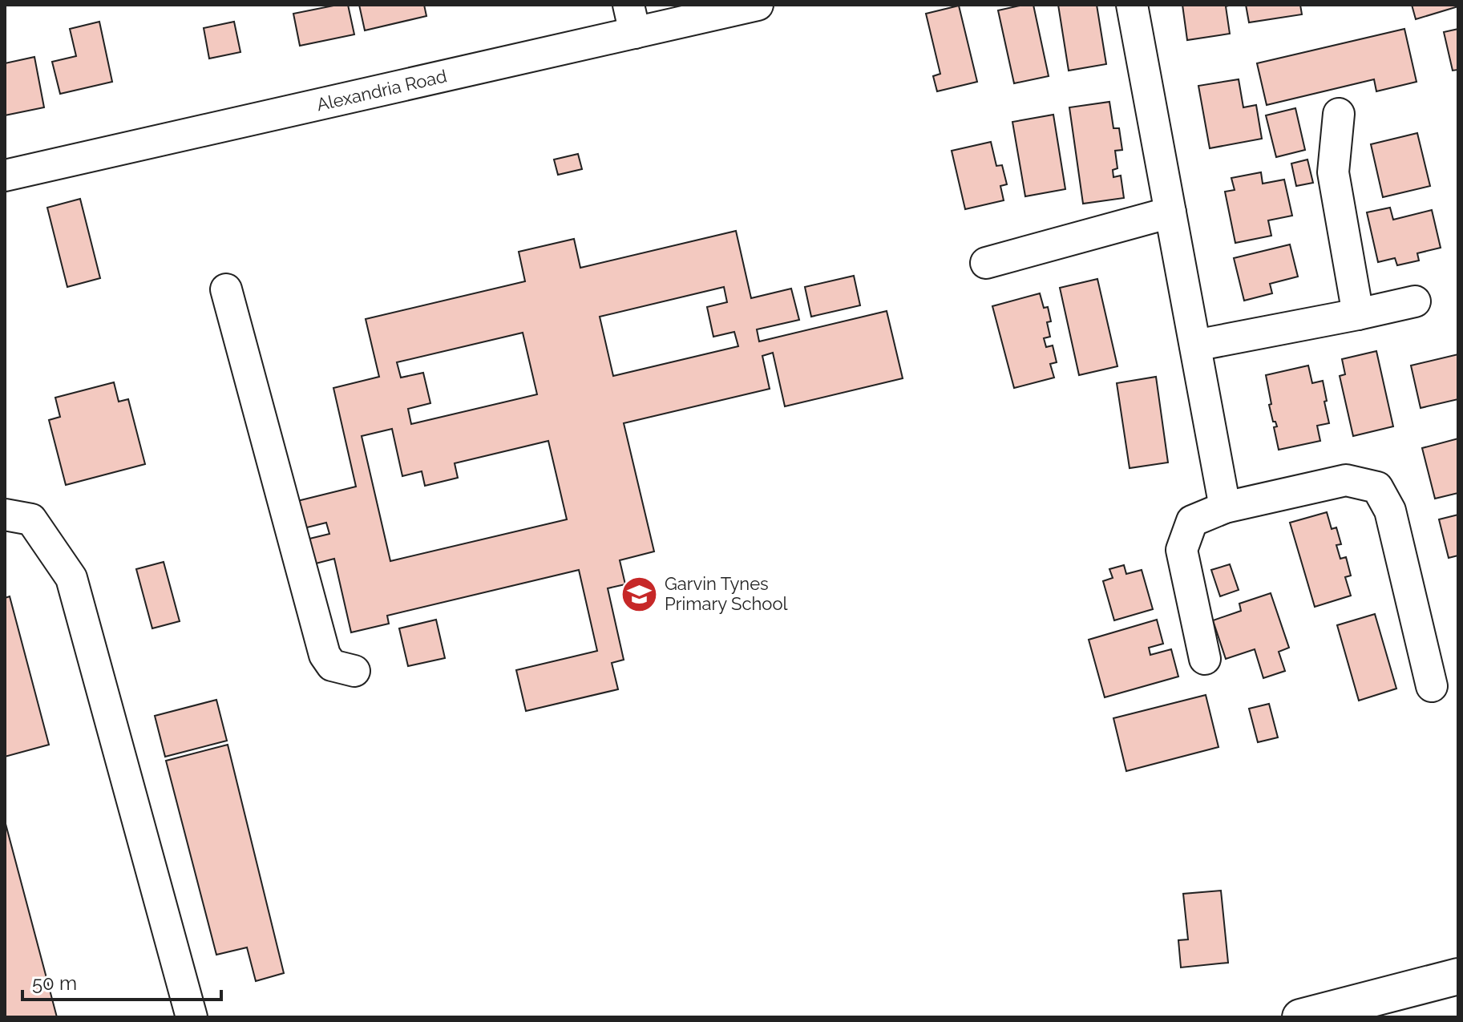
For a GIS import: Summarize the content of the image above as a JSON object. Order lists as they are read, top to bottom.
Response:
{
  "streets": {
    "street": ["Alexandria Road"]
  },
  "places": {
    "school or university": ["Garvin Tynes Primary School"]
  },
  "scale_bar": "50 m"
}
